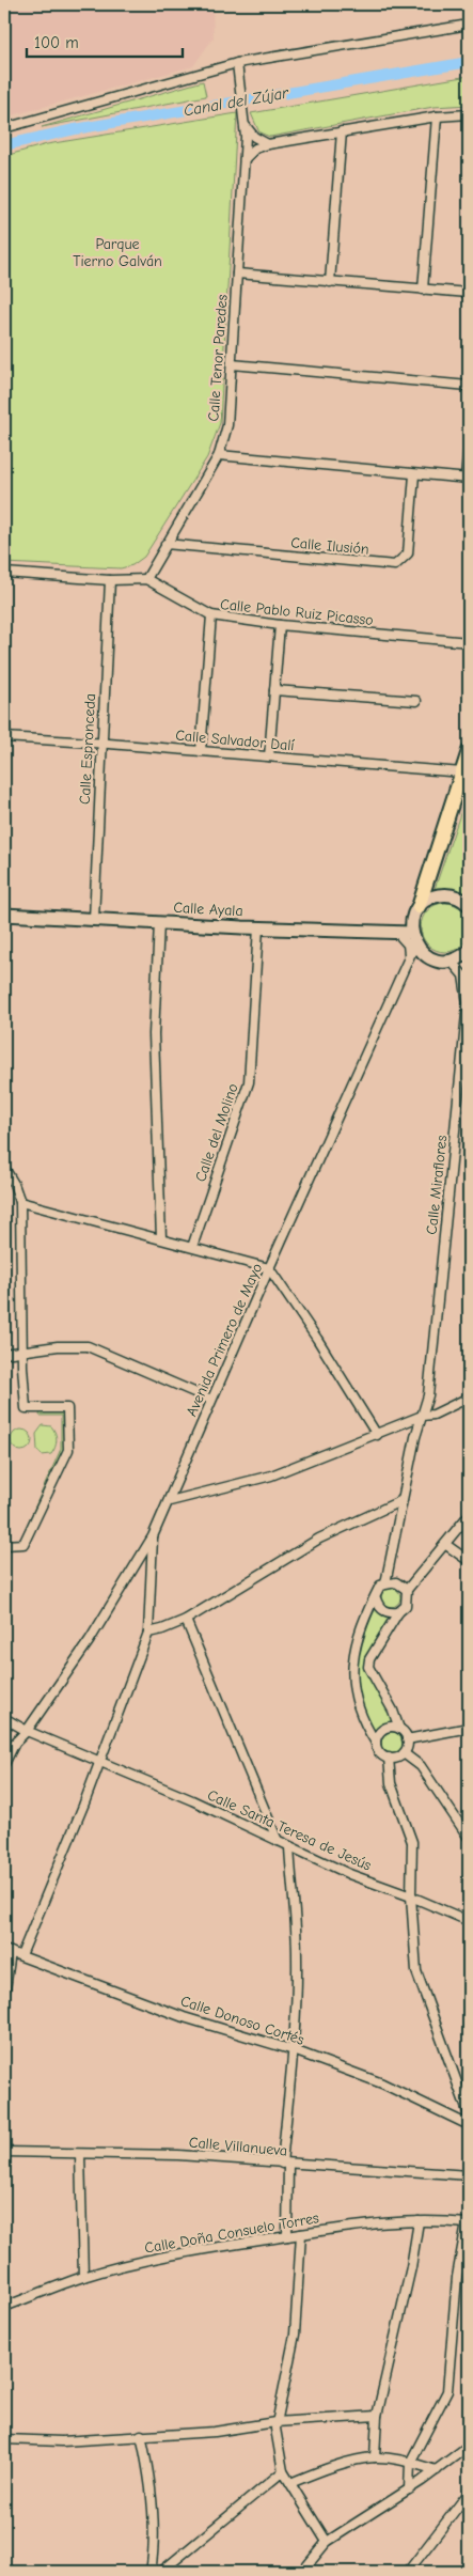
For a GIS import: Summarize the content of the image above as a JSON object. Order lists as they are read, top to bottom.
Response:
{
  "streets": {
    "main road": ["Calle Ayala"],
    "street": [
      "Calle Tenor Paredes",
      "Calle Ilusión",
      "Calle Pablo Ruiz Picasso",
      "Calle Salvador Dalí",
      "Calle Espronceda",
      "Calle del Molino",
      "Calle Miraflores",
      "Avenida Primero de Mayo",
      "Calle Santa Teresa de Jesús",
      "Calle Donoso Cortés",
      "Calle Villanueva",
      "Calle Doña Consuelo Torres"
    ]
  },
  "crossings": [
    ["Calle Tenor Paredes", "Calle Ilusión"],
    ["Calle Tenor Paredes", "Calle Pablo Ruiz Picasso"],
    ["Calle Salvador Dalí", "Calle Espronceda"],
    ["Calle Espronceda", "Calle Ayala"],
    ["Calle Ayala", "Calle del Molino"],
    ["Calle Ayala", "Avenida Primero de Mayo"],
    ["Avenida Primero de Mayo", "Calle Santa Teresa de Jesús"]
  ],
  "water": ["Canal del Zújar"],
  "parks": ["Parque Tierno Galván"],
  "scale_bar": "100 m"
}
